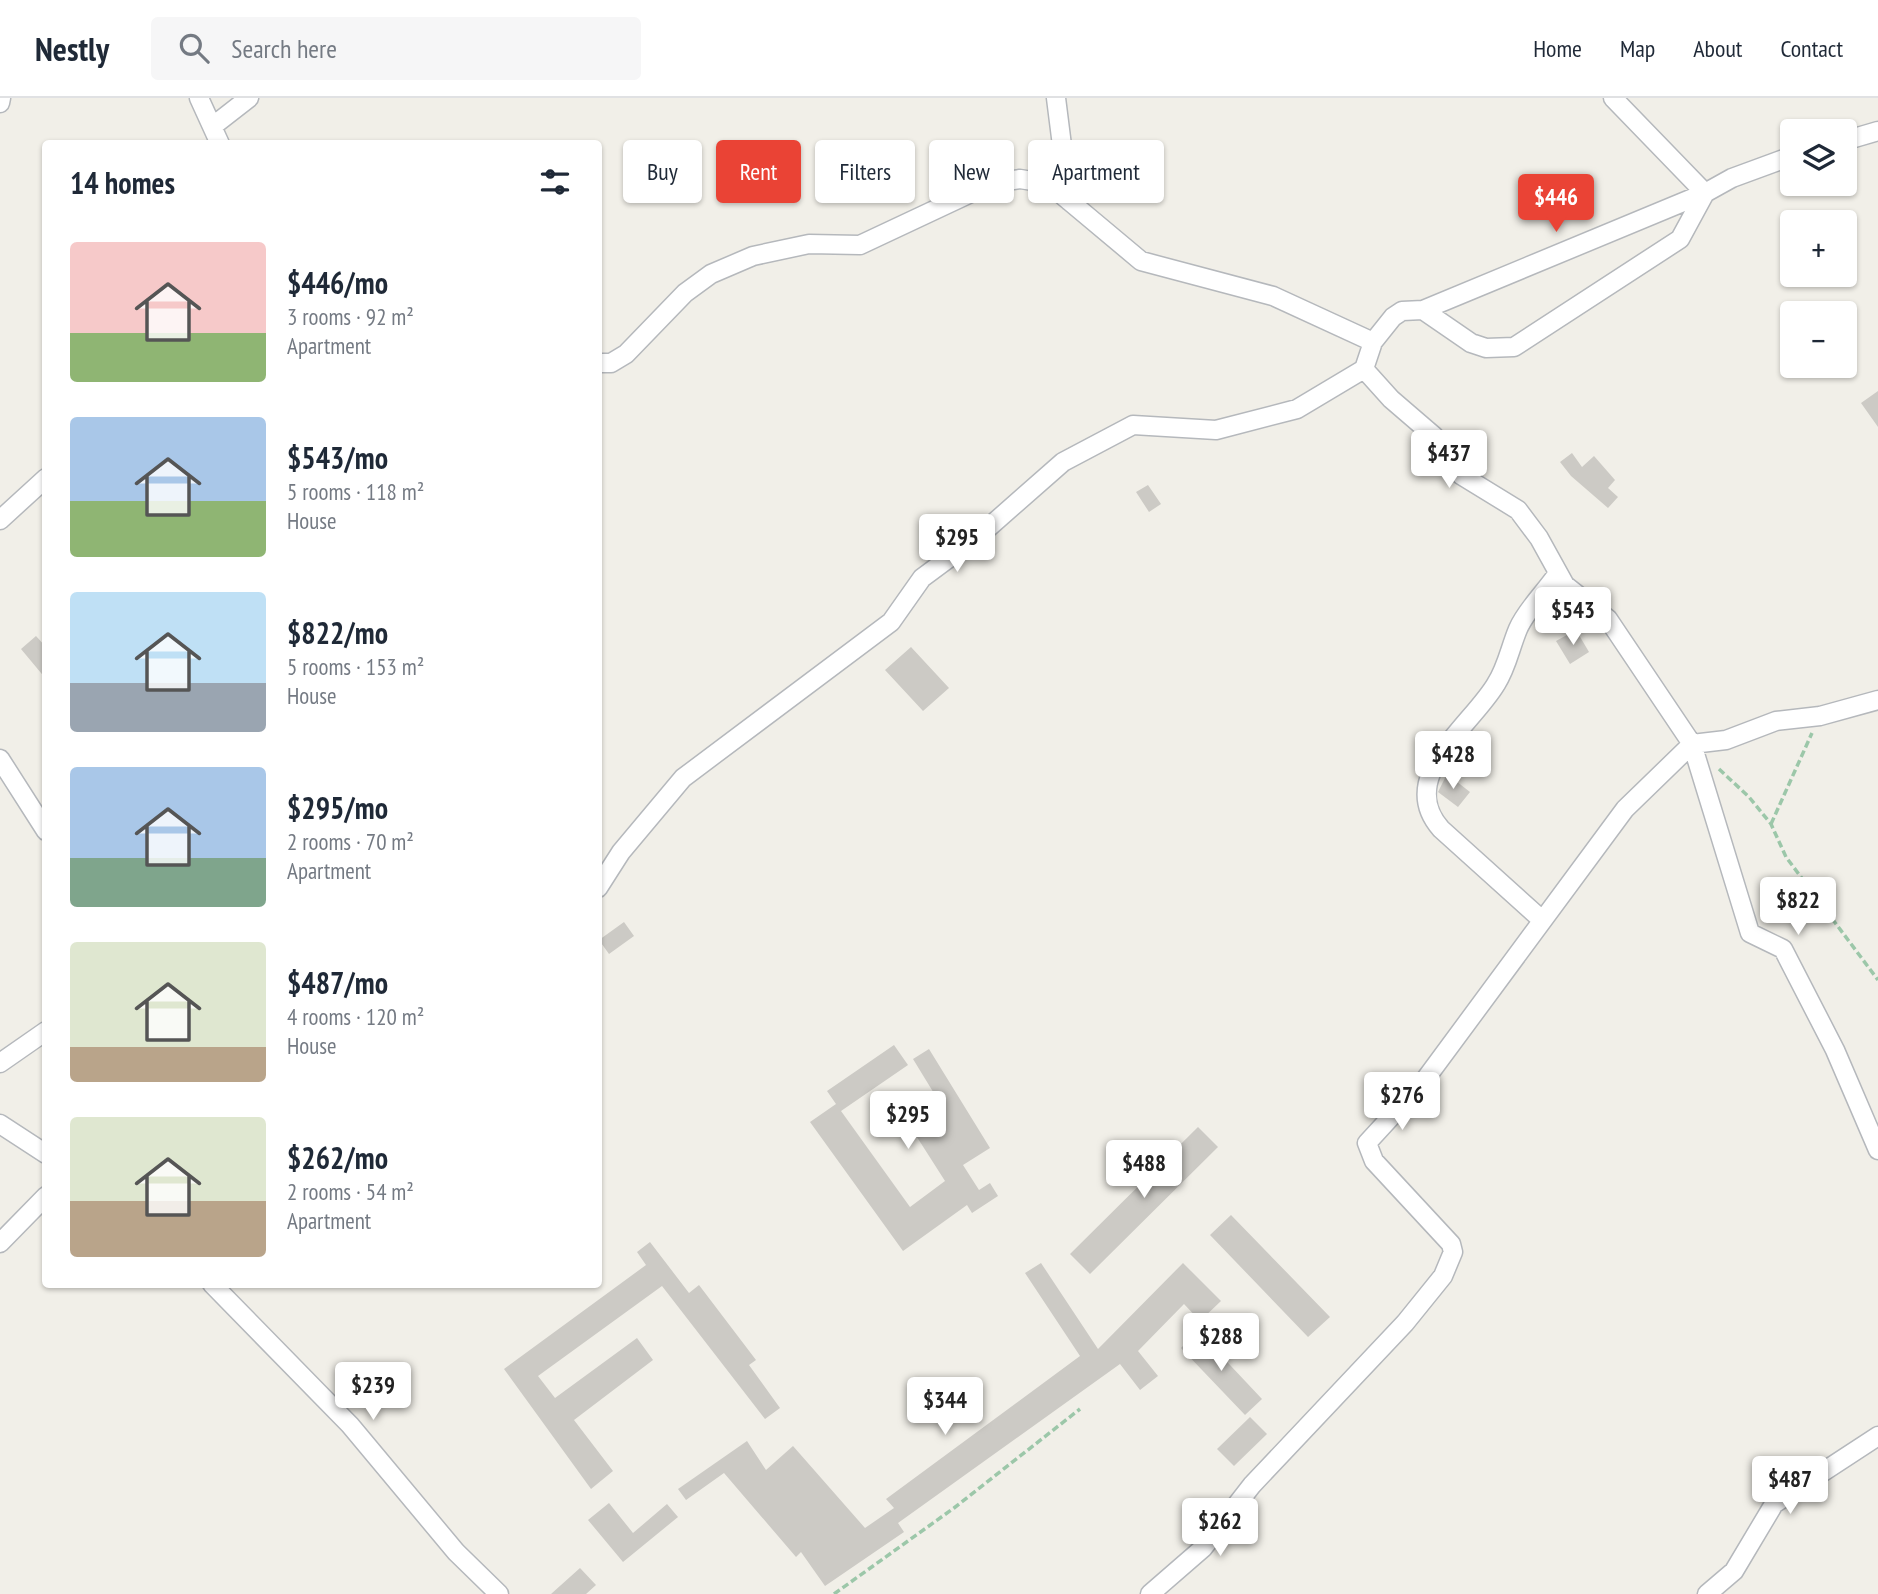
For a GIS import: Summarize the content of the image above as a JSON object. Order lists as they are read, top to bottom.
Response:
{
  "page": {
    "header": "Nestly",
    "search": "Search here",
    "nav": [
      "Home",
      "Map",
      "About",
      "Contact"
    ],
    "map_buttons": ["+", "−"],
    "chip": [
      "Buy",
      "Rent",
      "Filters",
      "New",
      "Apartment"
    ],
    "heading": "14 homes",
    "price": [
      "$446",
      "$437",
      "$295",
      "$543",
      "$428",
      "$822",
      "$276",
      "$295",
      "$488",
      "$288",
      "$239",
      "$344",
      "$487",
      "$262"
    ],
    "list": [
      {
        "name": "$446/mo",
        "note": "3 rooms · 92 m² · Apartment"
      },
      {
        "name": "$543/mo",
        "note": "5 rooms · 118 m² · House"
      },
      {
        "name": "$822/mo",
        "note": "5 rooms · 153 m² · House"
      },
      {
        "name": "$295/mo",
        "note": "2 rooms · 70 m² · Apartment"
      },
      {
        "name": "$487/mo",
        "note": "4 rooms · 120 m² · House"
      },
      {
        "name": "$262/mo",
        "note": "2 rooms · 54 m² · Apartment"
      }
    ]
  }
}
